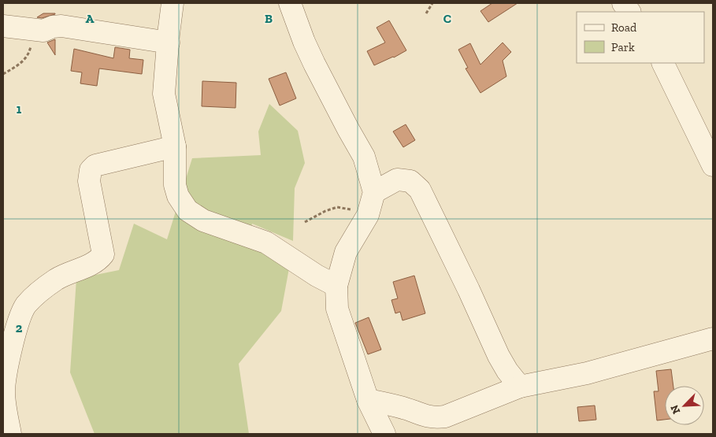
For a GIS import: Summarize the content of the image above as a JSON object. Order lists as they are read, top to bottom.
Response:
{
  "legend": ["Road", "Park"],
  "north": "bottom left",
  "grid": {
    "columns": ["A", "B", "C"],
    "rows": ["1", "2"]
  }
}
